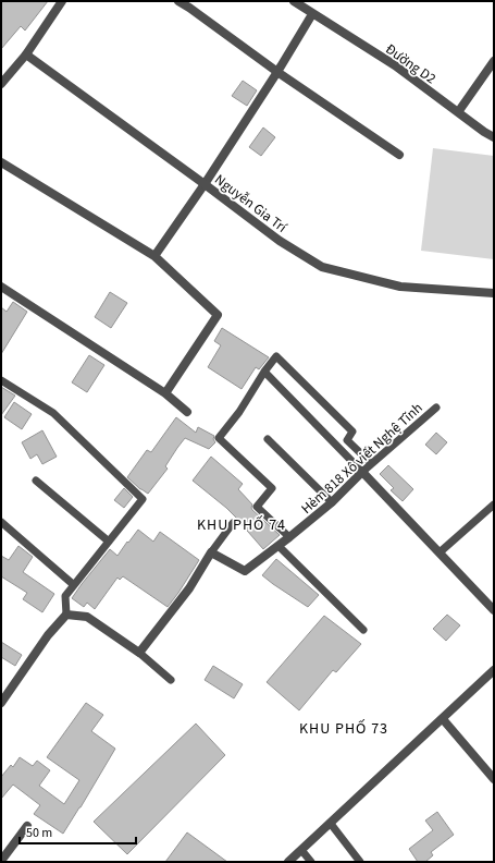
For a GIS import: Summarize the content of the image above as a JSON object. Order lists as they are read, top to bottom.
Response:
{
  "streets": {
    "street": ["Đường D2", "Nguyễn Gia Trí", "Hẻm 818 Xô viết Nghệ Tĩnh"]
  },
  "districts": ["KHU PHỐ 74", "KHU PHỐ 73"],
  "scale_bar": "50 m"
}
